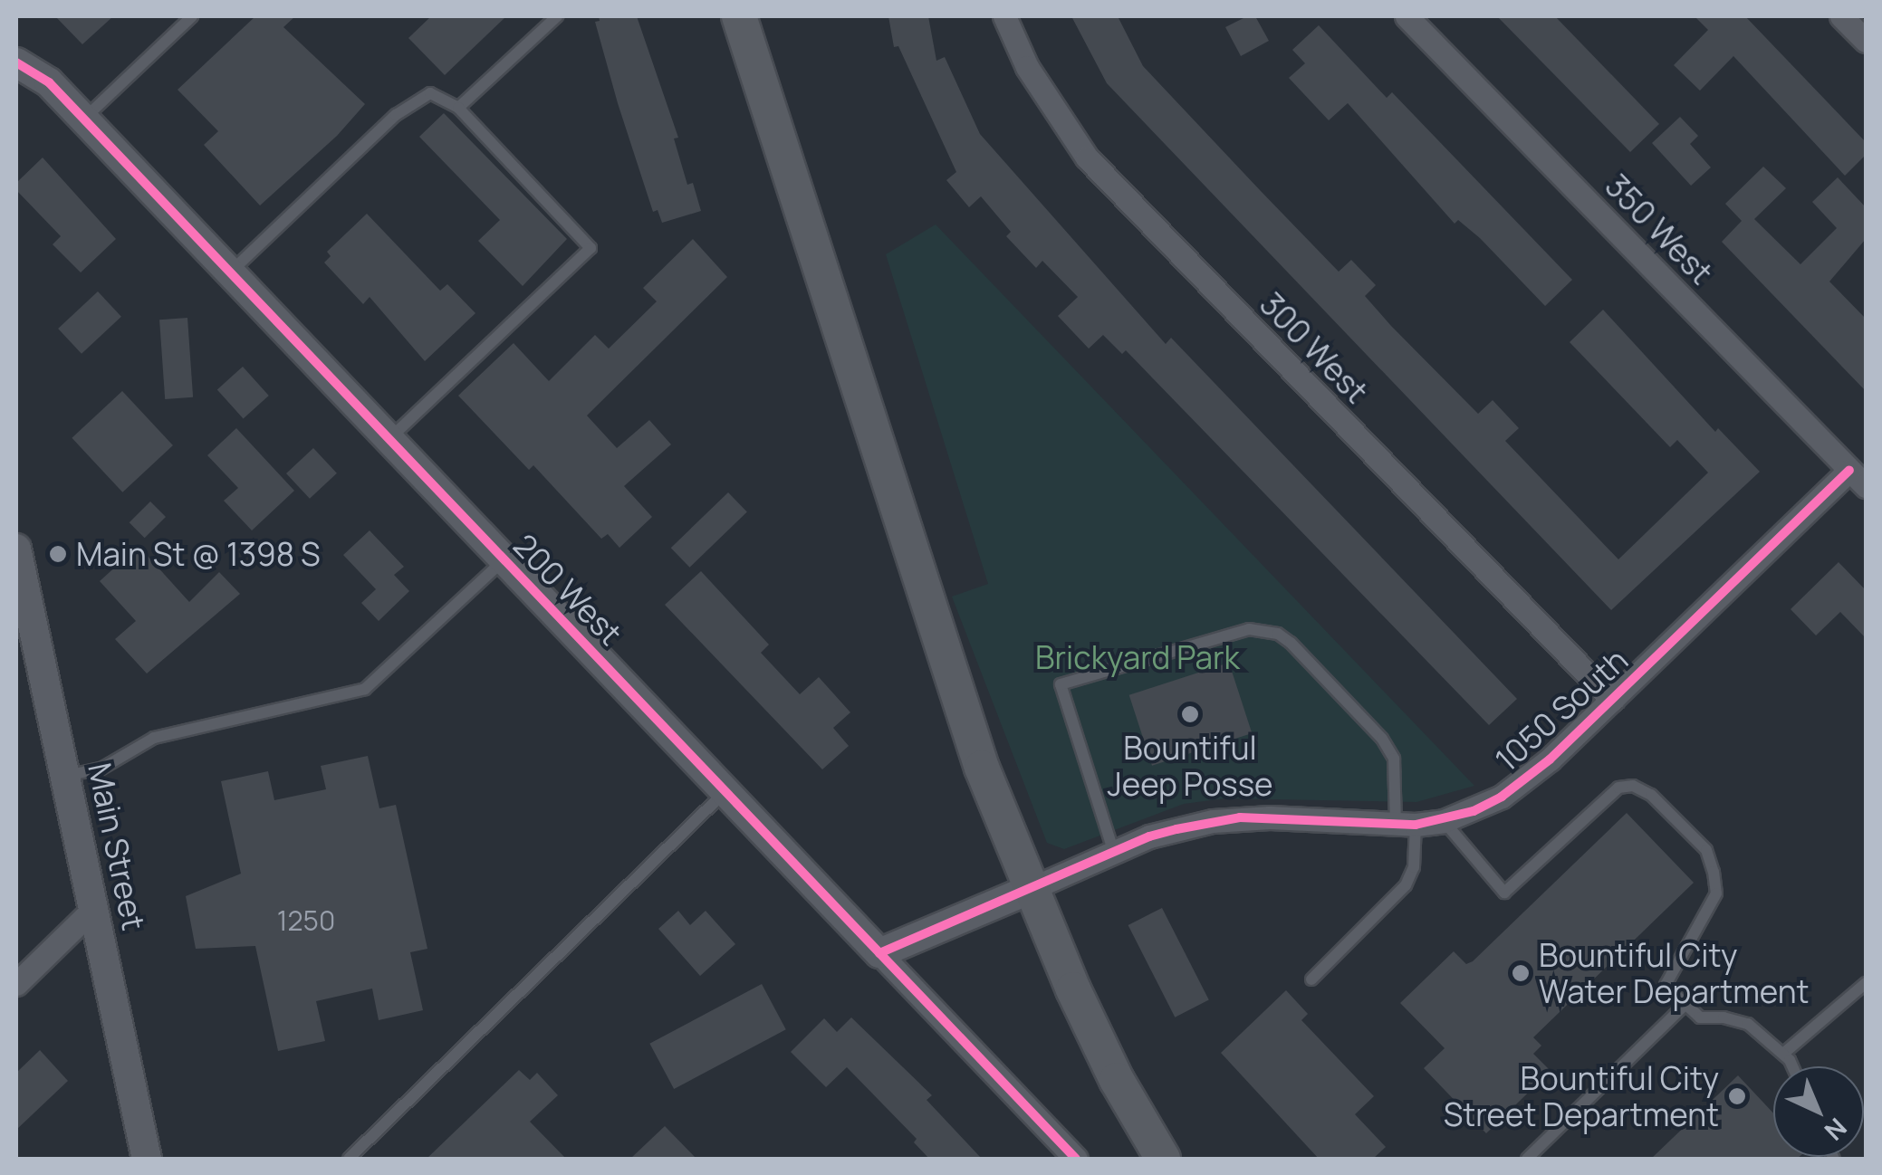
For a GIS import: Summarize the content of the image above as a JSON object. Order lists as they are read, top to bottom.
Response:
{
  "streets": {
    "street": [
      "350 West",
      "300 West",
      "200 West",
      "1050 South",
      "Main Street"
    ]
  },
  "crossings": [
    ["350 West", "1050 South"],
    ["300 West", "1050 South"]
  ],
  "parks": ["Brickyard Park"],
  "places": [
    "Main St @ 1398 S",
    "Bountiful Jeep Posse",
    "Bountiful City Water Department",
    "Bountiful City Street Department"
  ],
  "house_numbers": ["1250"],
  "north": "bottom right"
}
